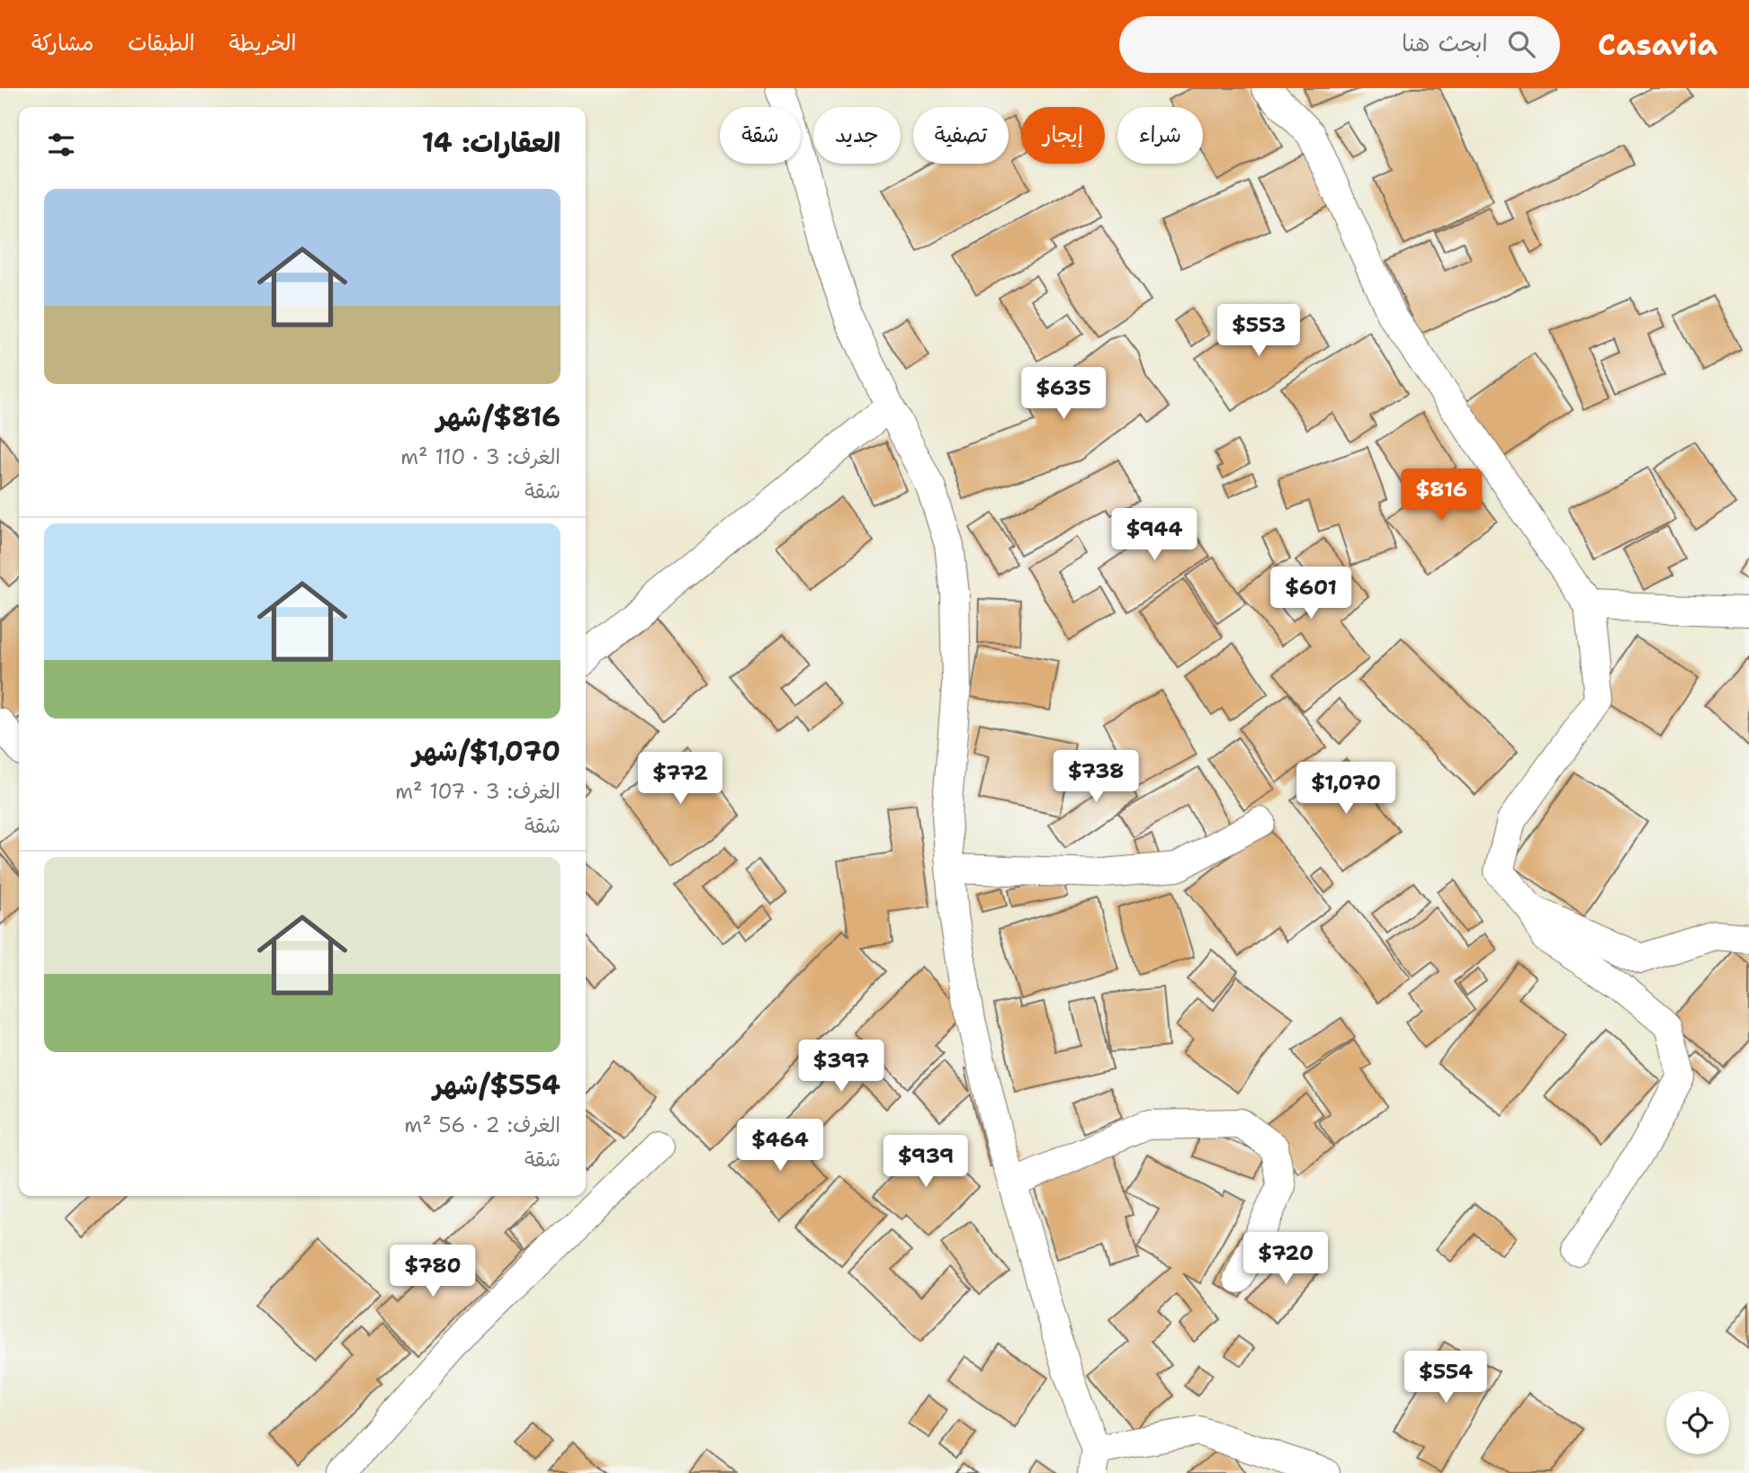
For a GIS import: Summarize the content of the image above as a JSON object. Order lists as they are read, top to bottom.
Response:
{
  "page": {
    "header": "Casavia",
    "search": "ابحث هنا",
    "nav": ["الخريطة", "الطبقات", "مشاركة"],
    "chip": [
      "شراء",
      "إيجار",
      "تصفية",
      "جديد",
      "شقة"
    ],
    "heading": "العقارات: 14",
    "list": [
      {
        "name": "$816/شهر",
        "note": "الغرف: 3 · 110 m² · شقة"
      },
      {
        "name": "$1,070/شهر",
        "note": "الغرف: 3 · 107 m² · شقة"
      },
      {
        "name": "$554/شهر",
        "note": "الغرف: 2 · 56 m² · شقة"
      }
    ],
    "price": [
      "$553",
      "$635",
      "$816",
      "$944",
      "$601",
      "$738",
      "$772",
      "$1,070",
      "$397",
      "$464",
      "$939",
      "$720",
      "$780",
      "$554"
    ]
  }
}
